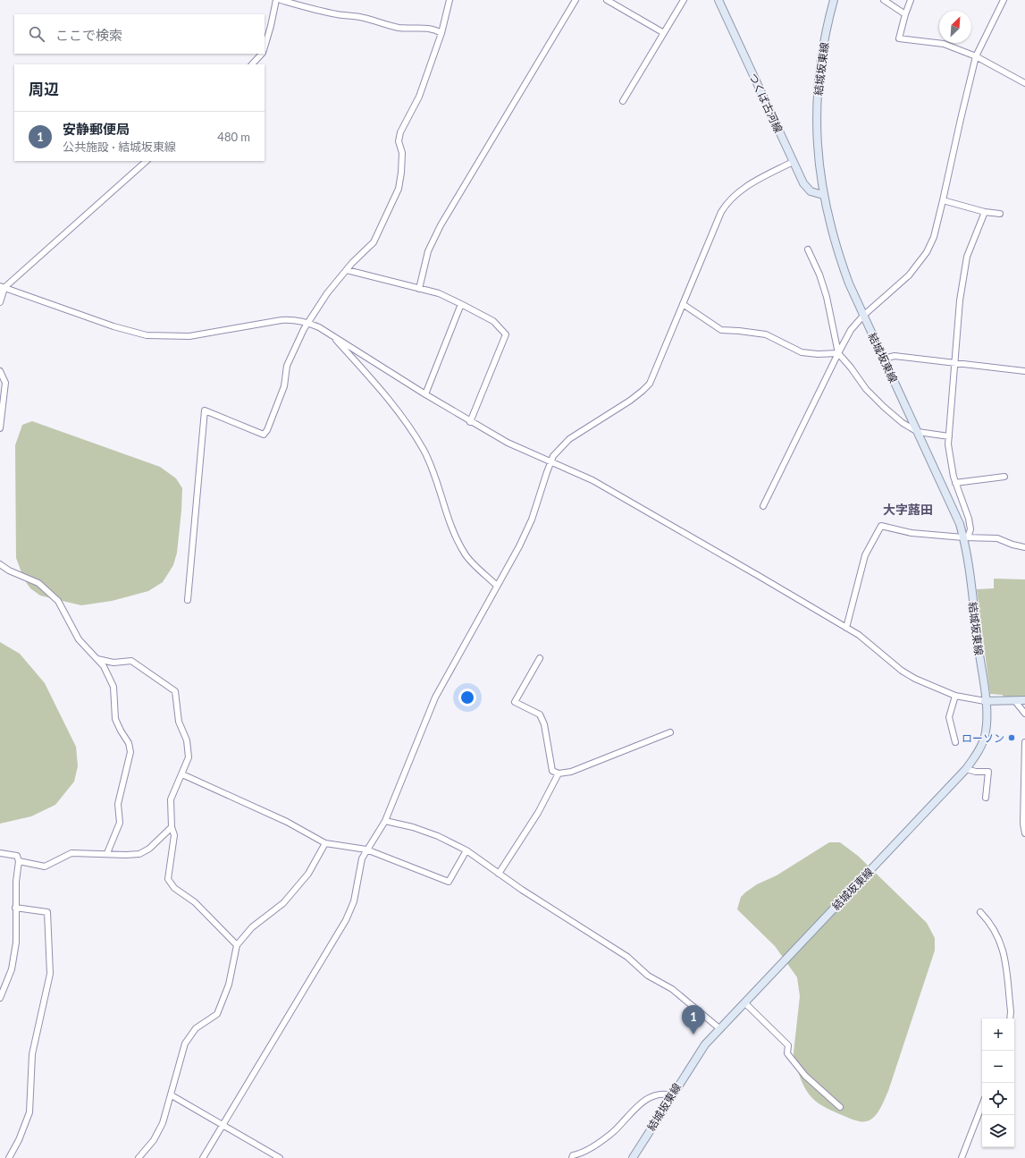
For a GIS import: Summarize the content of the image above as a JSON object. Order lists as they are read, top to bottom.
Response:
{
  "streets": {
    "main road": ["結城坂東線", "つくば古河線"]
  },
  "crossings": [
    ["結城坂東線", "つくば古河線"]
  ],
  "districts": ["大字蕗田"],
  "places": ["ローソン"],
  "north": "top right",
  "page": {
    "search": "ここで検索",
    "heading": "周辺",
    "list": [
      {
        "mark": "1",
        "name": "安静郵便局",
        "note": "公共施設 · 結城坂東線",
        "value": "480 m"
      }
    ],
    "pins": "1",
    "map_buttons": ["+", "−"]
  }
}
